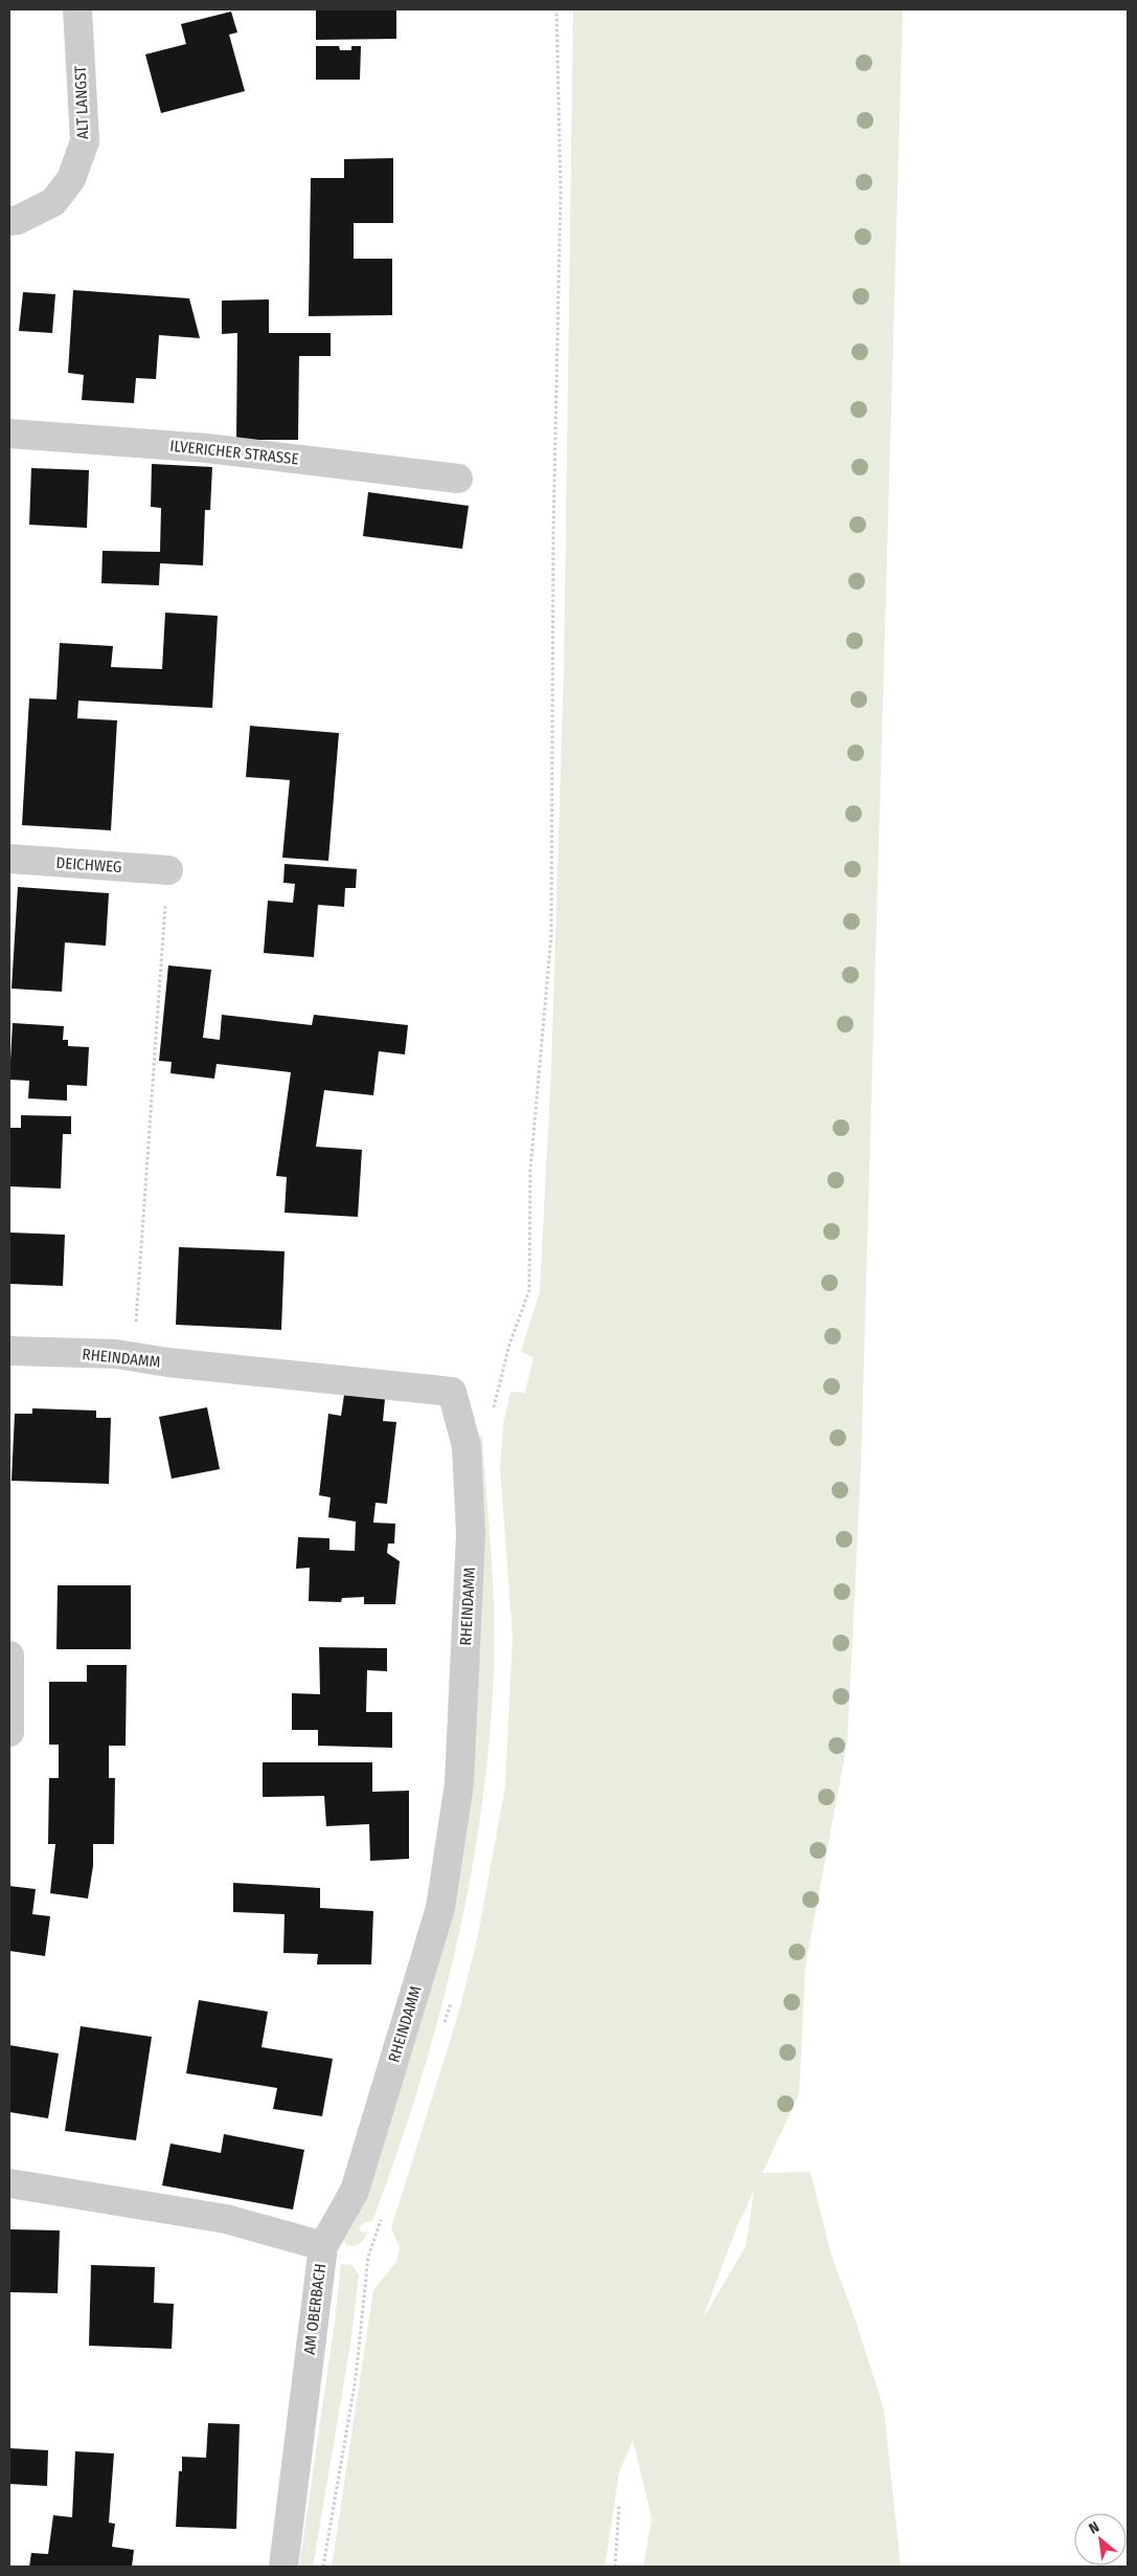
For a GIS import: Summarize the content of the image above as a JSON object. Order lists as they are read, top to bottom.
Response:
{
  "streets": {
    "street": [
      "ALT LANGST",
      "ILVERICHER STRASSE",
      "DEICHWEG",
      "RHEINDAMM",
      "AM OBERBACH"
    ]
  },
  "crossings": [
    ["RHEINDAMM", "AM OBERBACH"]
  ],
  "north": "top left"
}
